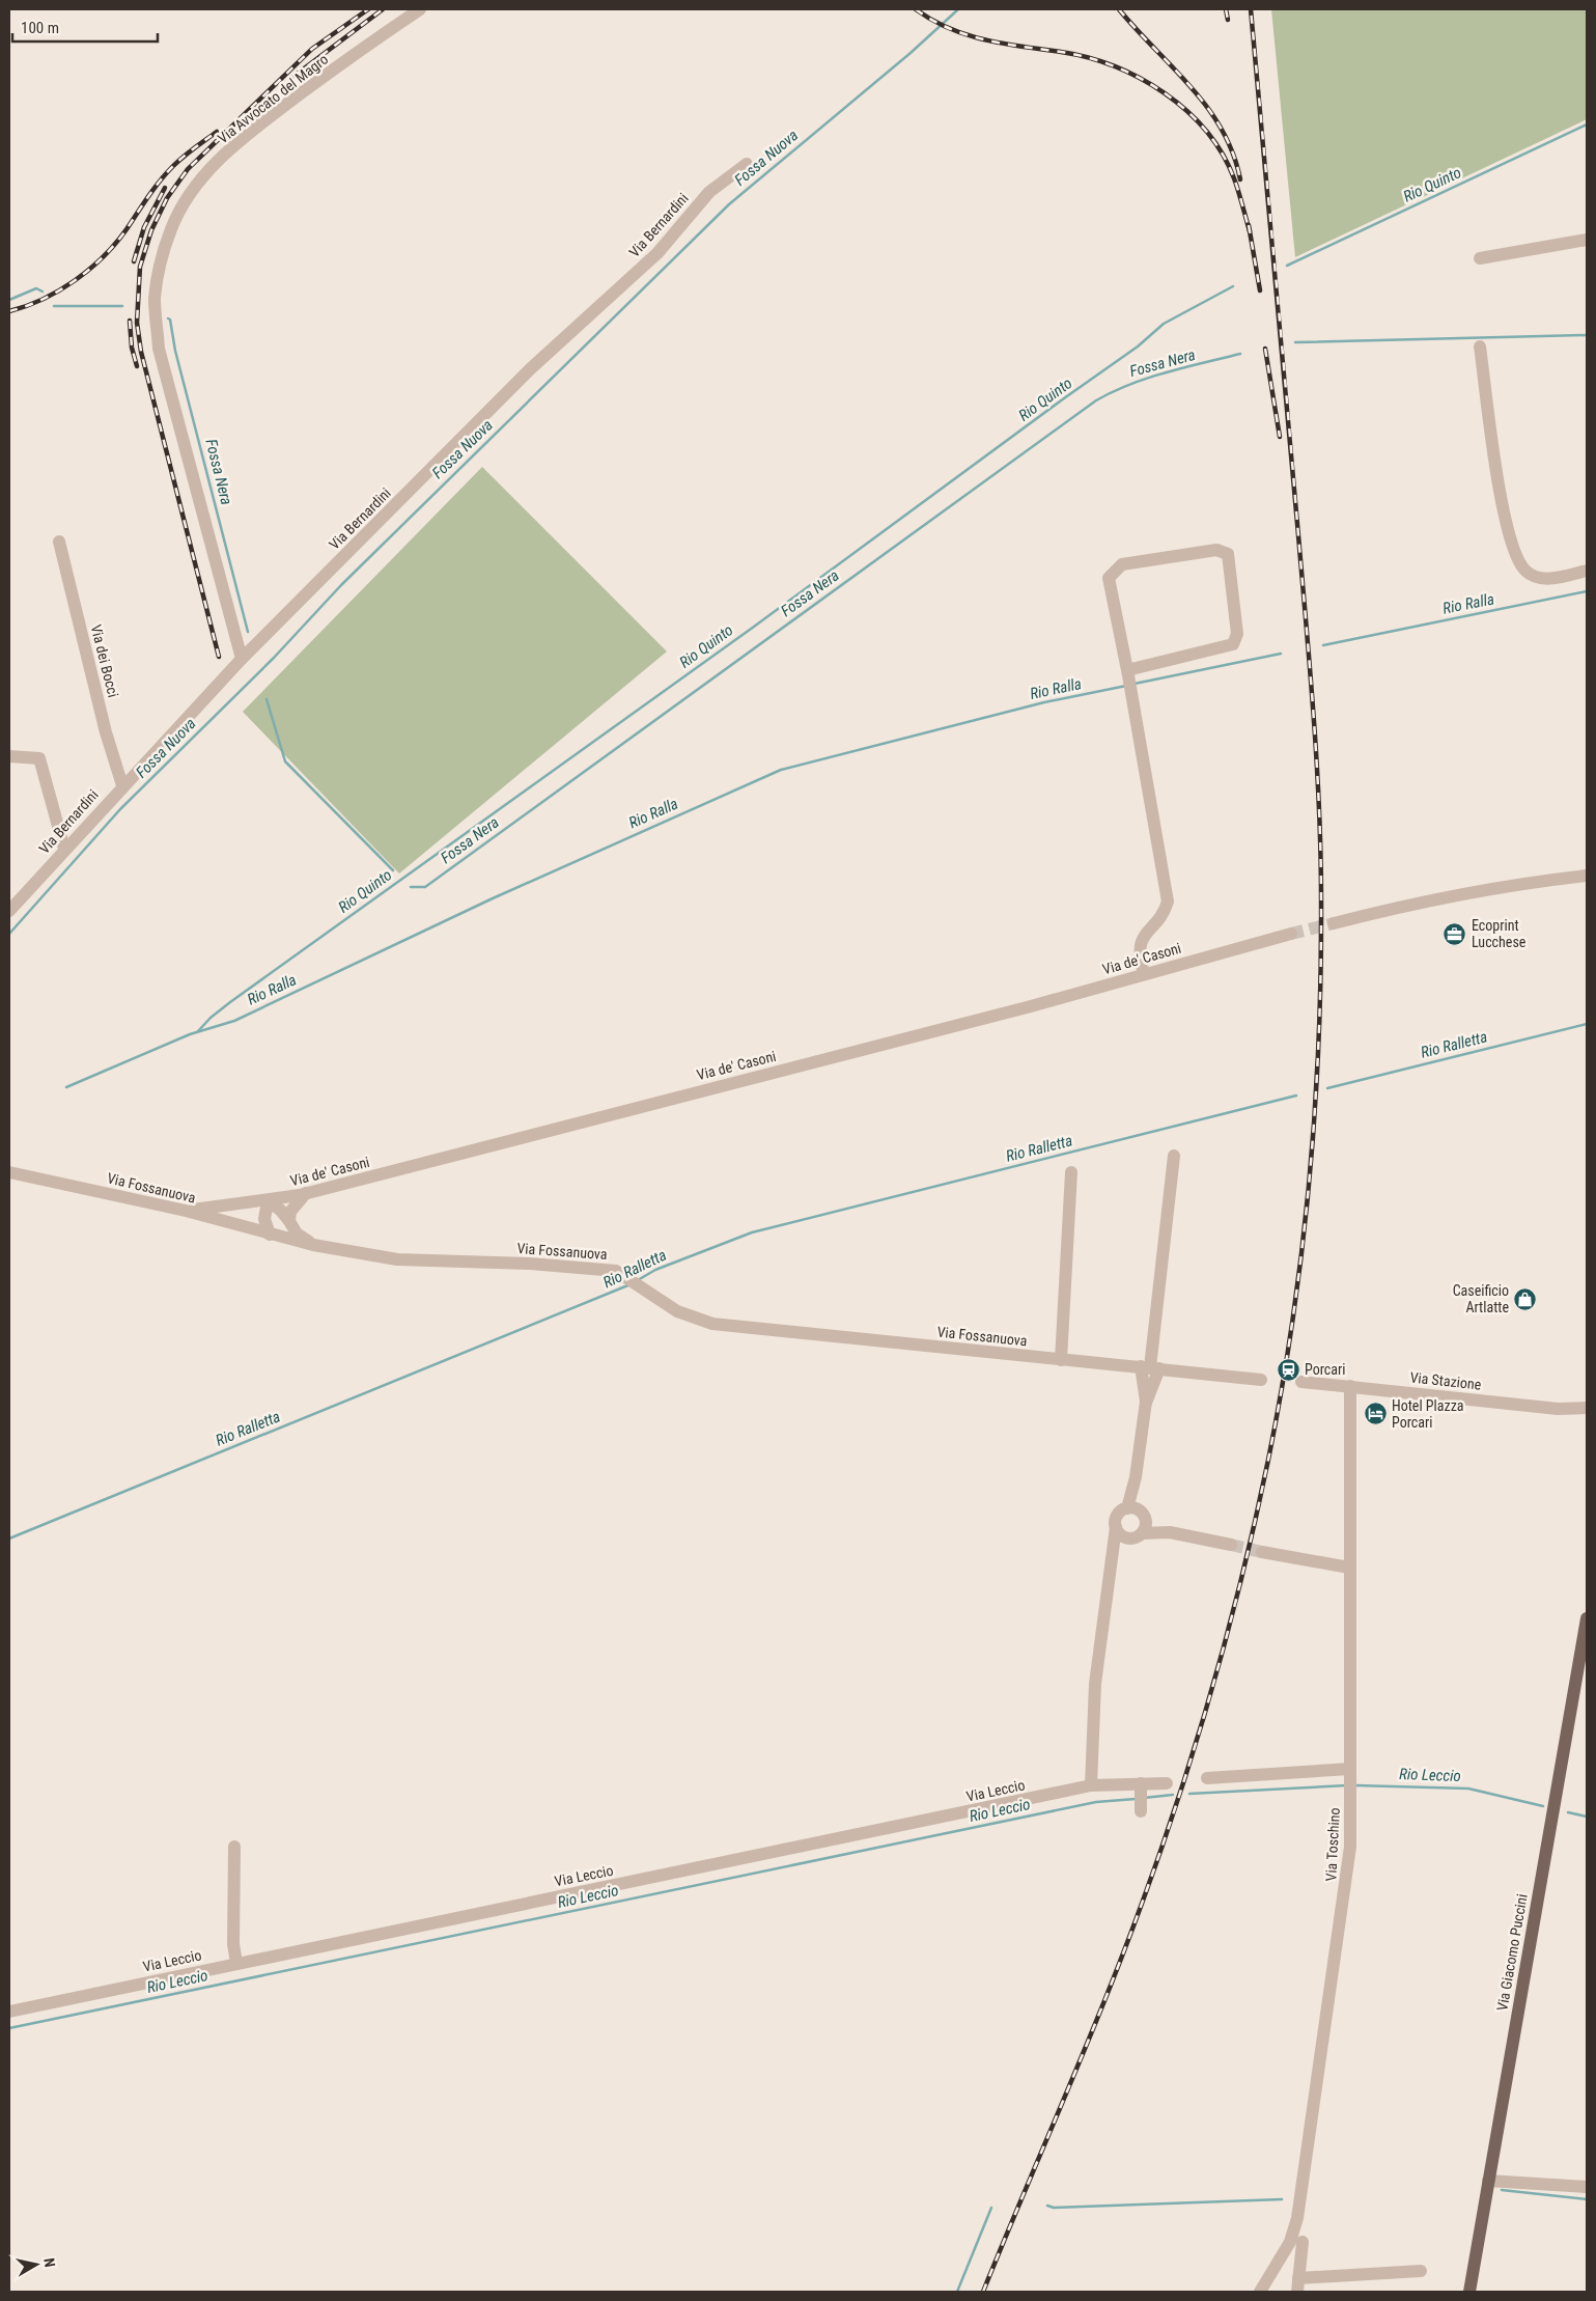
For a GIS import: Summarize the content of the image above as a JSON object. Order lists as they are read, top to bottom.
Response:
{
  "streets": {
    "main road": ["Via Giacomo Puccini"],
    "street": [
      "Via Avvocato del Magro",
      "Via Bernardini",
      "Via dei Bocci",
      "Via de' Casoni",
      "Via Fossanuova",
      "Via Stazione",
      "Via Leccio",
      "Via Toschino"
    ]
  },
  "crossings": [
    ["Via Avvocato del Magro", "Via Bernardini"],
    ["Via Bernardini", "Via dei Bocci"],
    ["Via de' Casoni", "Via Fossanuova"],
    ["Via Stazione", "Via Toschino"]
  ],
  "water": [
    "Fossa Nuova",
    "Rio Quinto",
    "Fossa Nera",
    "Rio Ralla",
    "Rio Ralletta",
    "Rio Leccio"
  ],
  "places": {
    "office": ["Ecoprint Lucchese"],
    "shop": ["Caseificio Artlatte"],
    "station": ["Porcari"],
    "hotel": ["Hotel Plazza Porcari"]
  },
  "scale_bar": "100 m",
  "north": "right"
}
